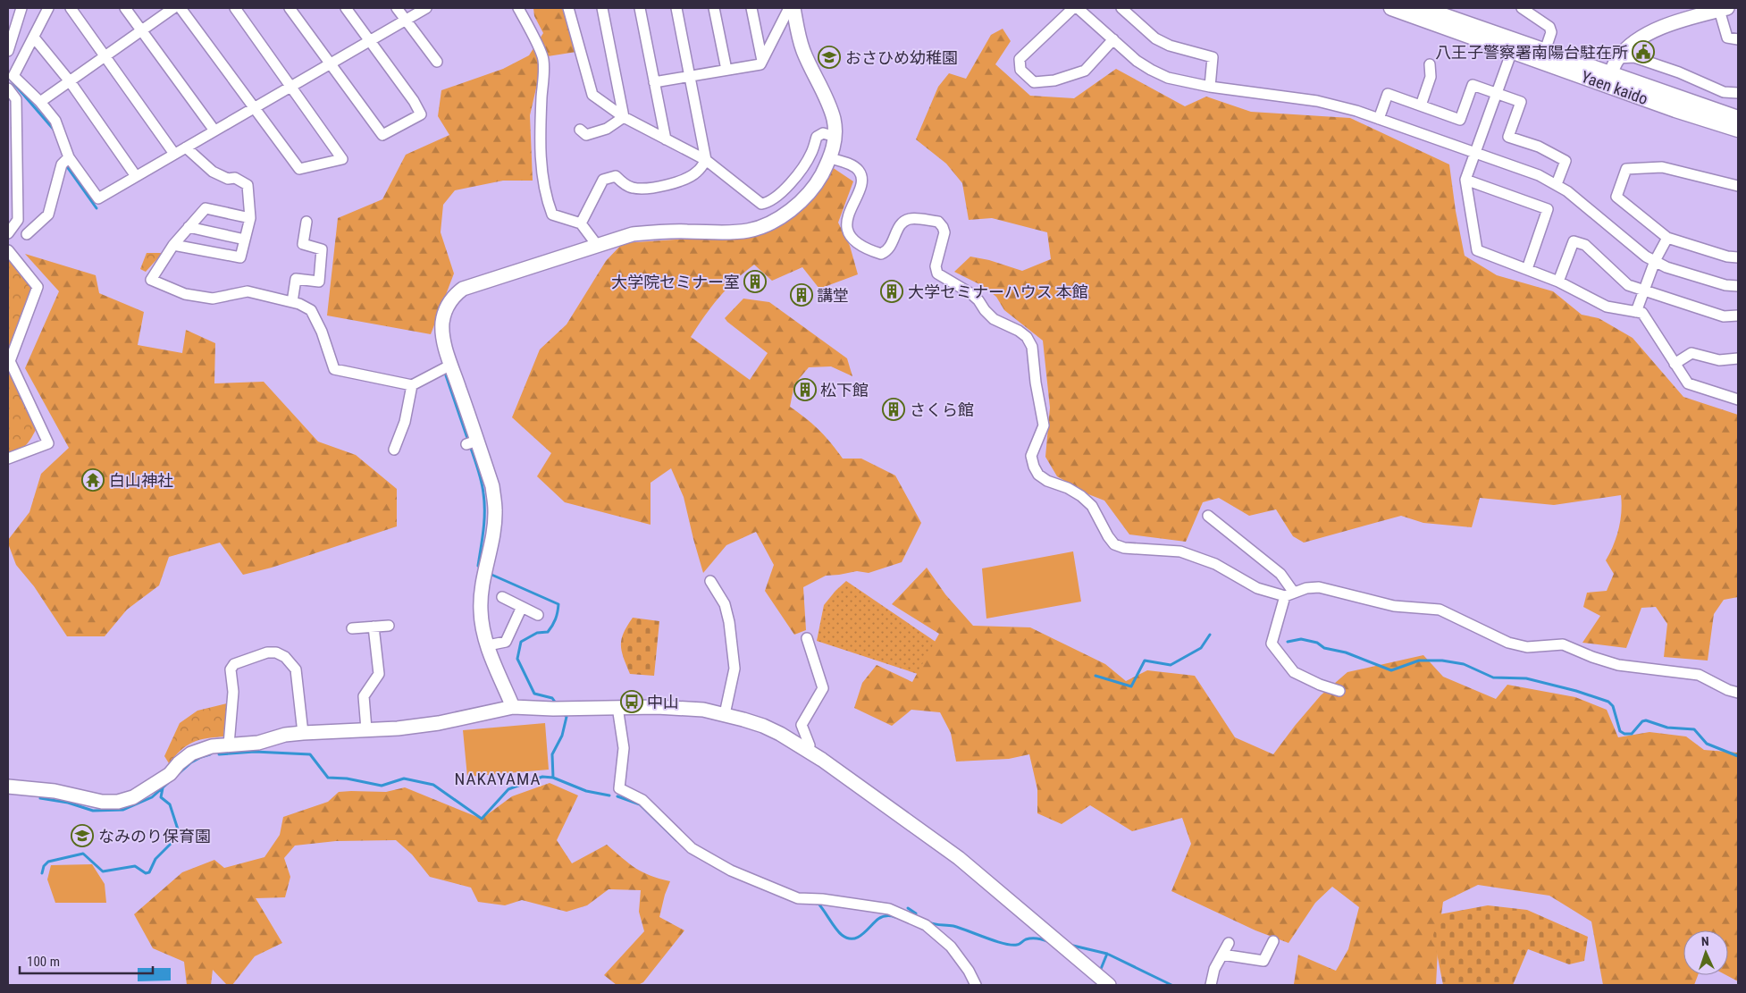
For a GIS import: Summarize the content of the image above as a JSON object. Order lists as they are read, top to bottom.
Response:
{
  "streets": {
    "main road": ["Yaen kaido"]
  },
  "districts": ["NAKAYAMA"],
  "places": {
    "public building": ["八王子警察署南陽台駐在所"],
    "school or university": ["おさひめ幼稚園", "なみのり保育園"],
    "building": [
      "大学院セミナー室",
      "大学セミナーハウス 本館",
      "講堂",
      "松下館",
      "さくら館"
    ],
    "temple": ["白山神社"],
    "bus stop": ["中山"]
  },
  "scale_bar": "100 m",
  "north": "top"
}
